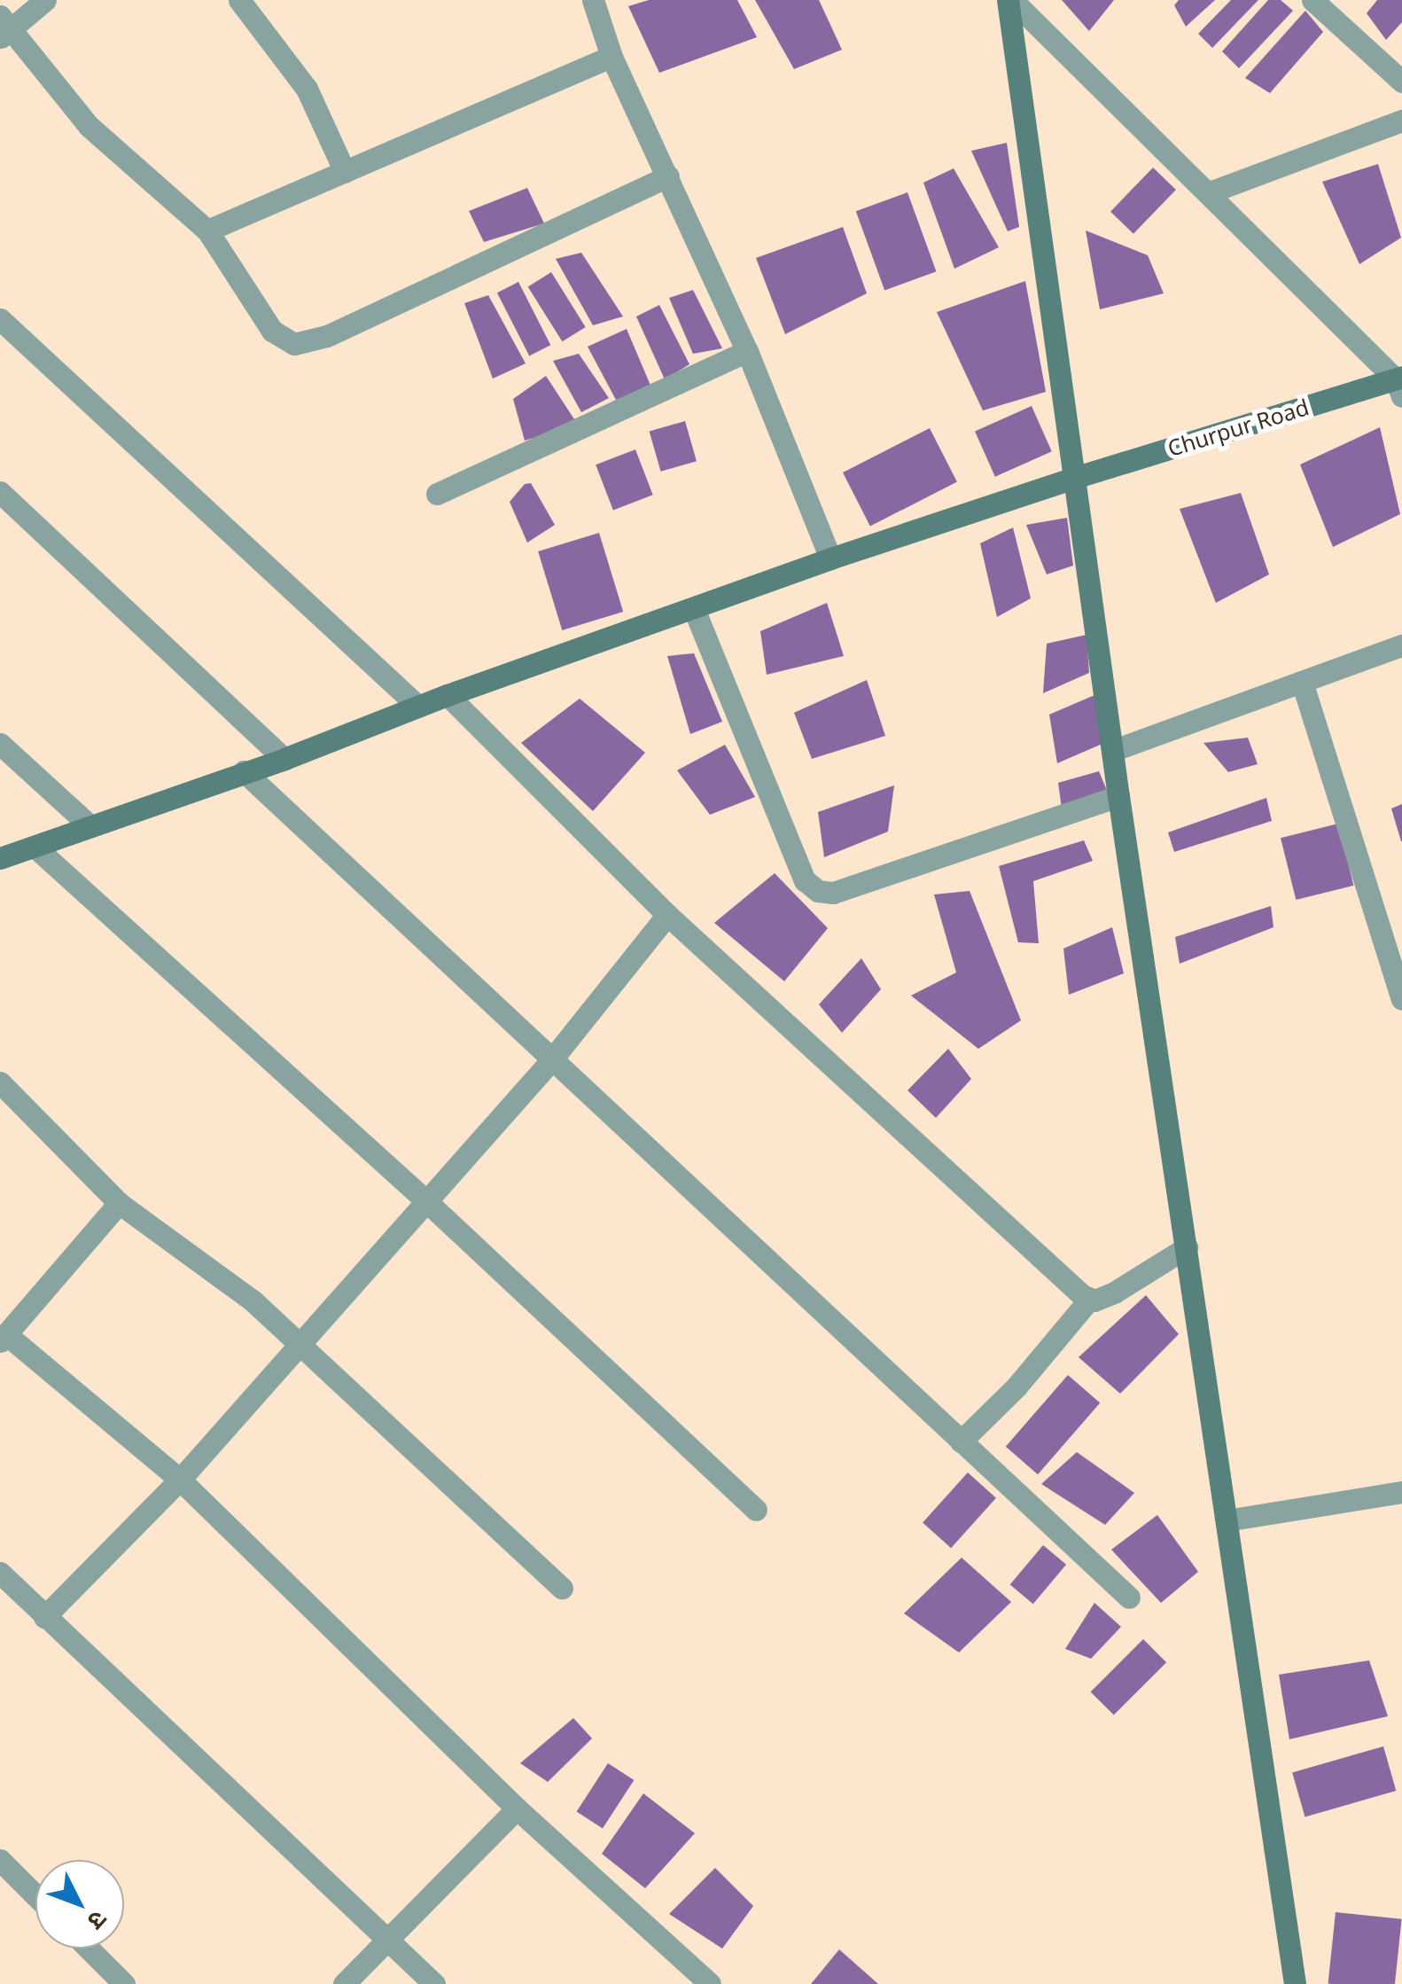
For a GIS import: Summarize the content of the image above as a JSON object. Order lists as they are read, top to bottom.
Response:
{
  "streets": {
    "street": ["Churpur Road"]
  },
  "north": "bottom right"
}
